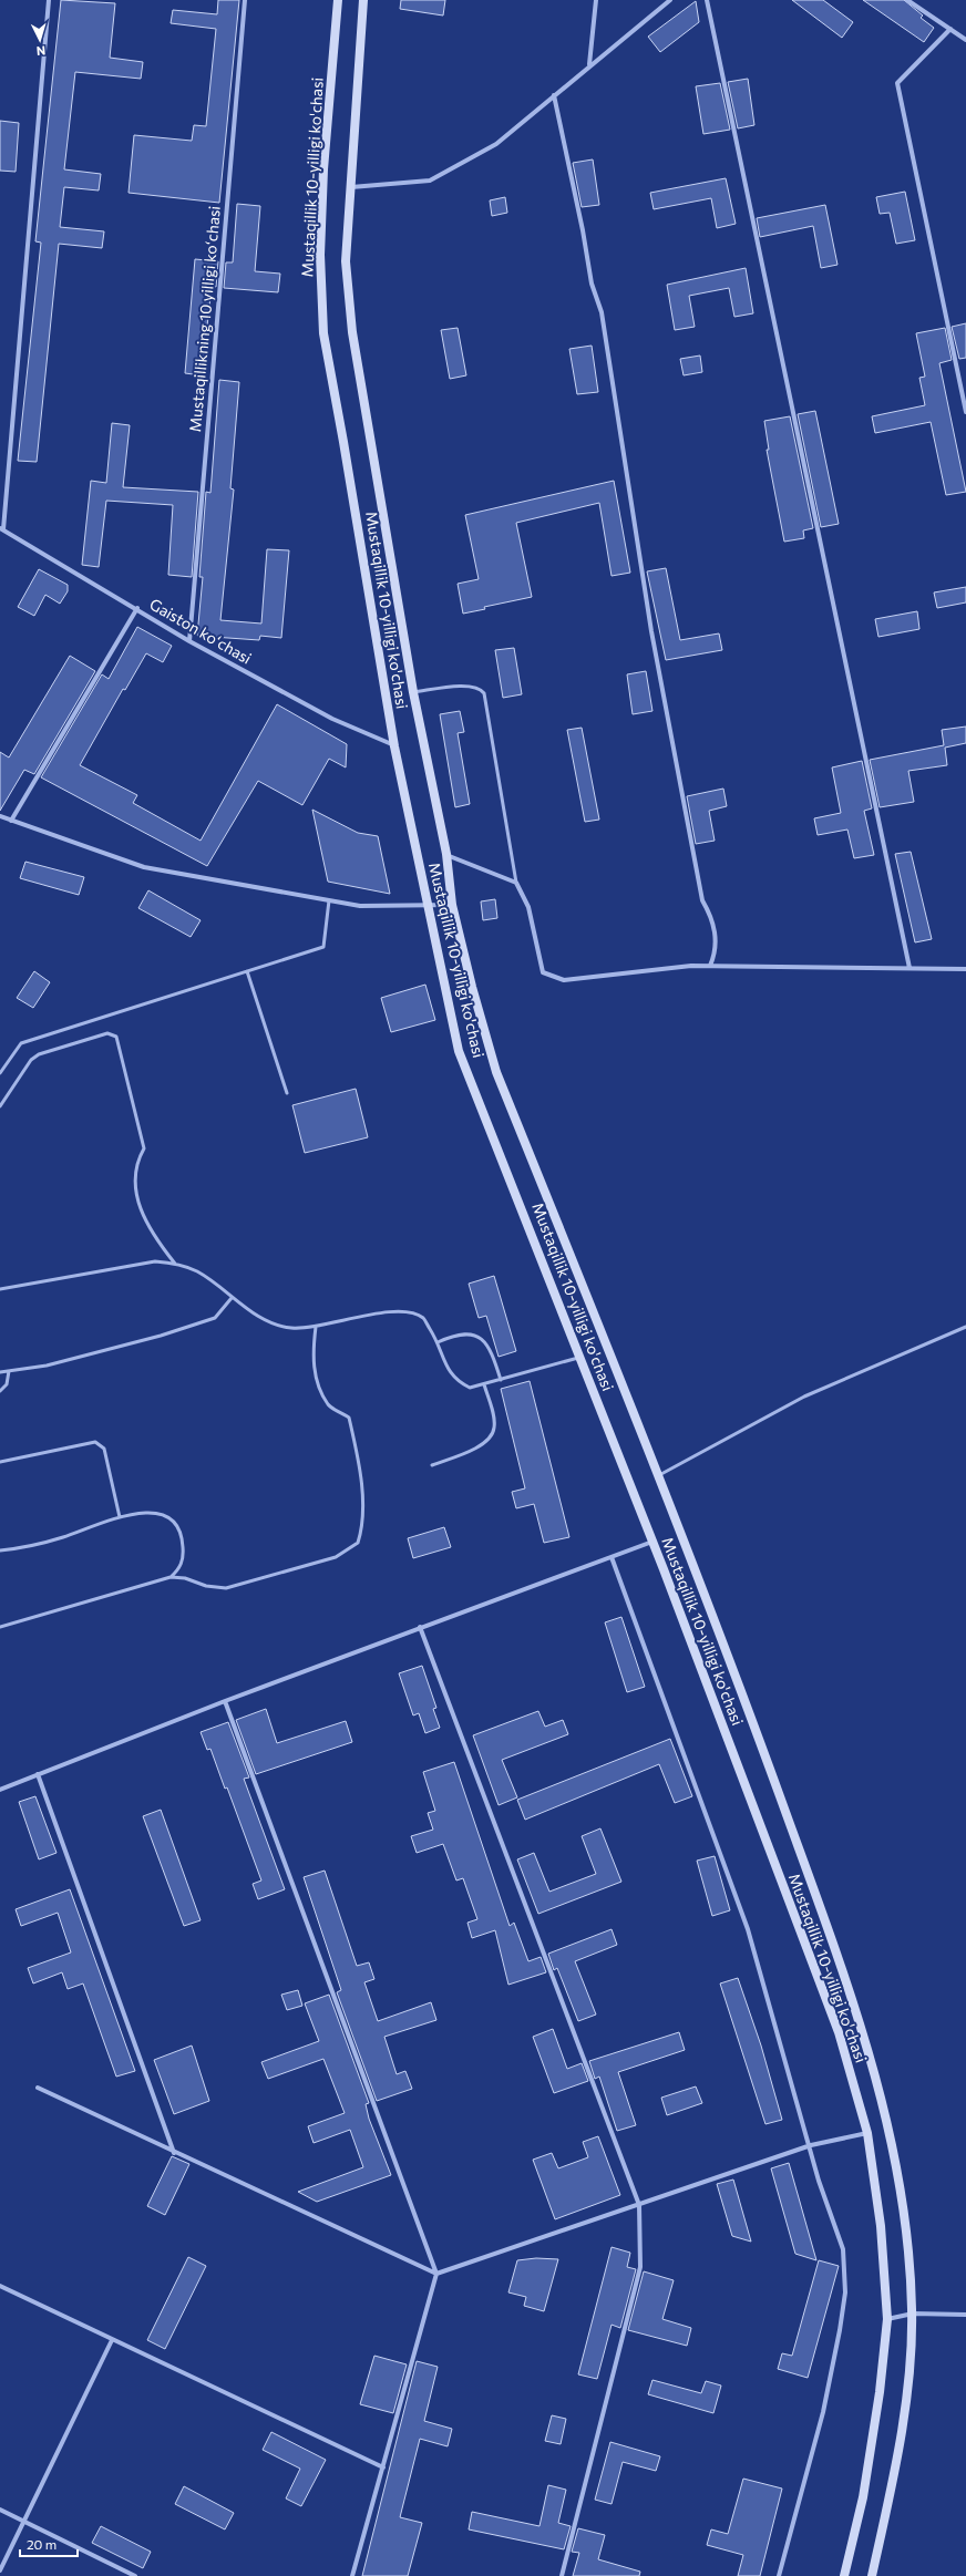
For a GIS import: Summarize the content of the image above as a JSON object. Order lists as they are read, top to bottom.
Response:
{
  "streets": {
    "main road": ["Mustaqillik 10-yilligi ko'chasi"],
    "street": ["Mustaqillikning 10 yilligi koʻchasi", "Gaiston koʻchasi"]
  },
  "crossings": [
    ["Mustaqillik 10-yilligi ko'chasi", "Gaiston koʻchasi"],
    ["Mustaqillikning 10 yilligi koʻchasi", "Gaiston koʻchasi"]
  ],
  "scale_bar": "20 m",
  "north": "bottom"
}
